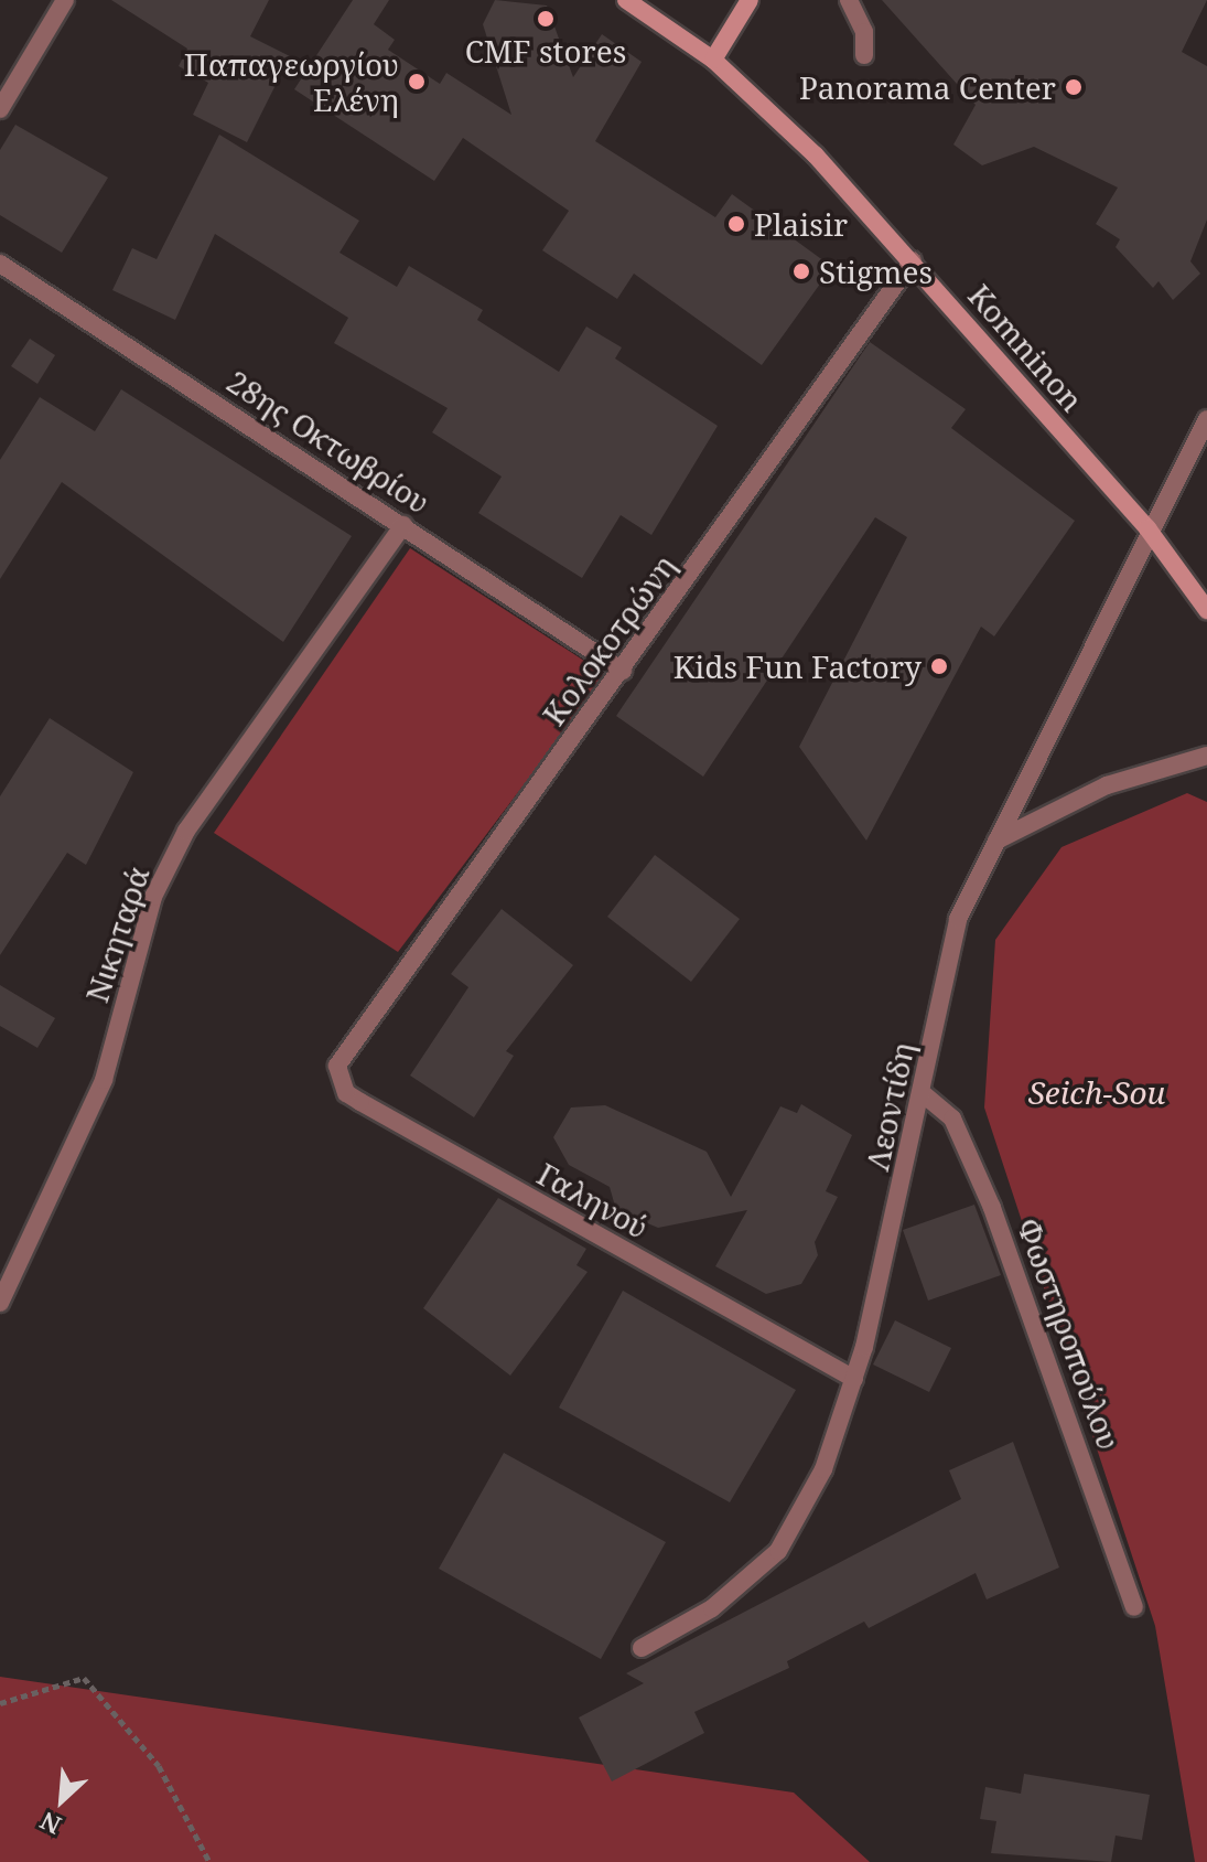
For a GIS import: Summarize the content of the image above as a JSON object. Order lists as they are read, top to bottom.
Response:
{
  "streets": {
    "main road": ["Komninon"],
    "street": [
      "28ης Οκτωβρίου",
      "Κολοκοτρώνη",
      "Νικηταρά",
      "Λεοντίδη",
      "Γαληνού",
      "Φωστηροπούλου"
    ]
  },
  "crossings": [
    ["Komninon", "Κολοκοτρώνη"],
    ["Komninon", "Λεοντίδη"],
    ["28ης Οκτωβρίου", "Κολοκοτρώνη"],
    ["28ης Οκτωβρίου", "Νικηταρά"],
    ["Κολοκοτρώνη", "Γαληνού"],
    ["Λεοντίδη", "Γαληνού"],
    ["Λεοντίδη", "Φωστηροπούλου"]
  ],
  "parks": ["Seich-Sou"],
  "places": [
    "CMF stores",
    "Παπαγεωργίου Ελένη",
    "Panorama Center",
    "Plaisir",
    "Stigmes",
    "Kids Fun Factory"
  ],
  "north": "bottom left"
}
